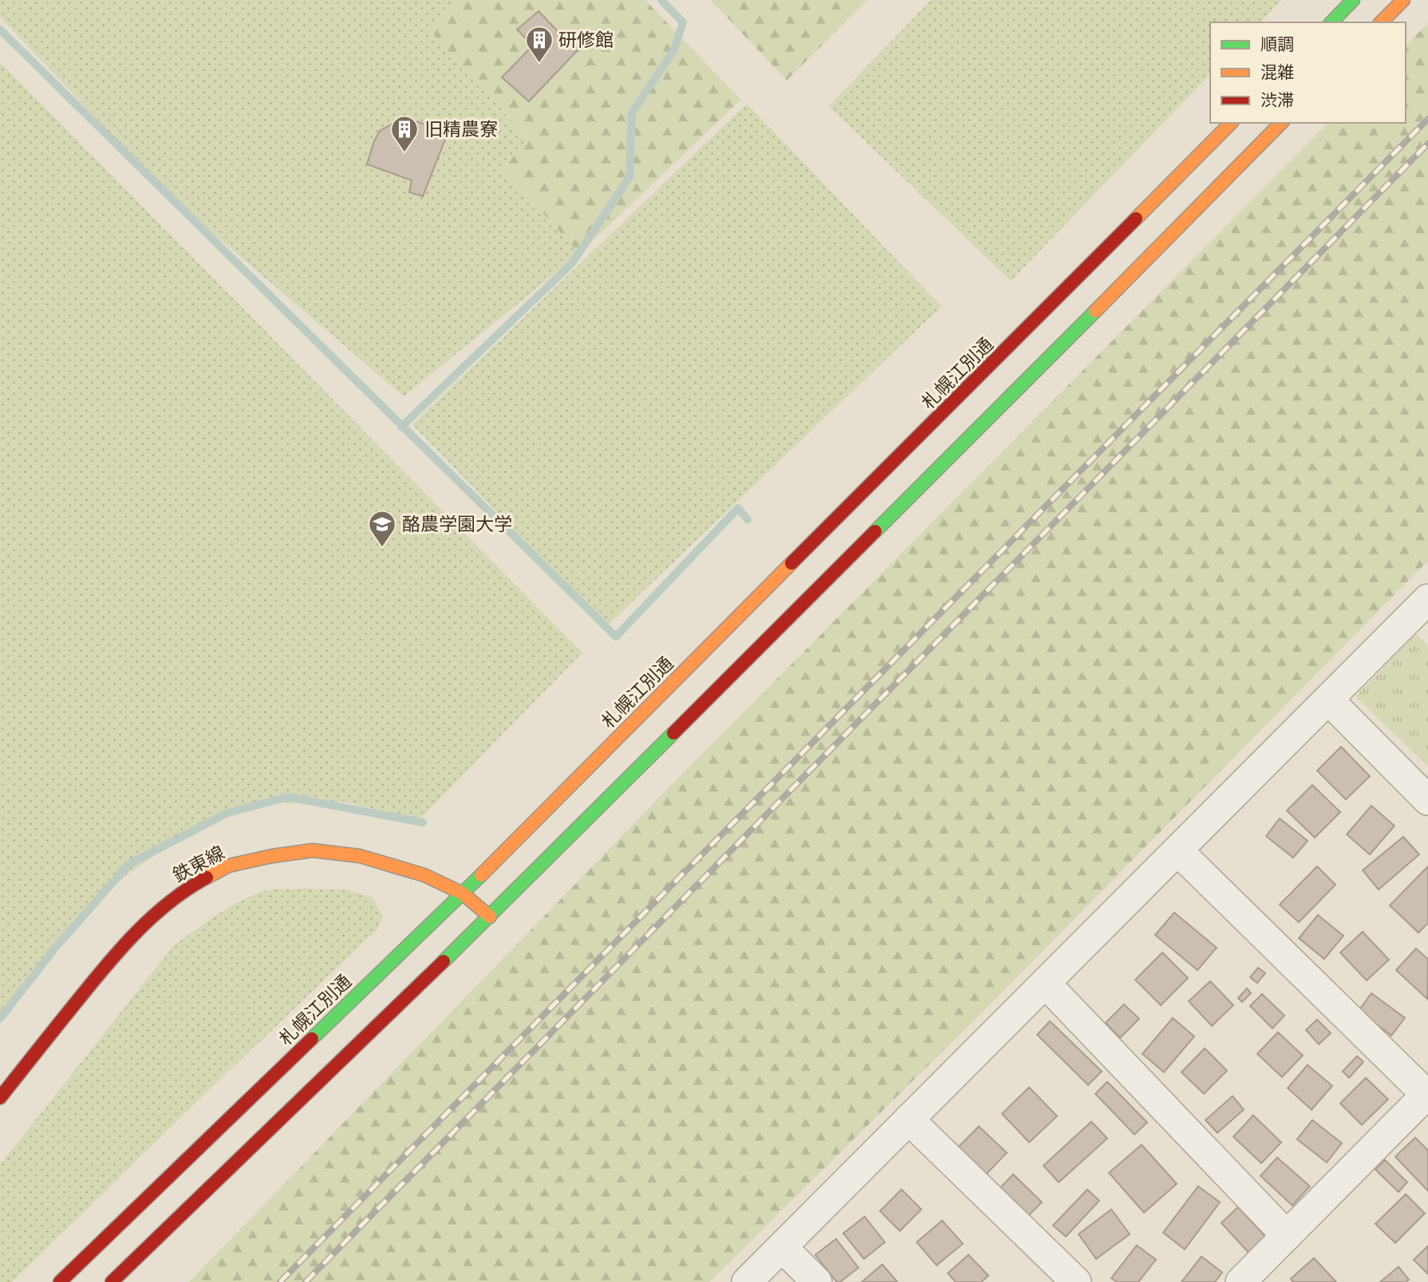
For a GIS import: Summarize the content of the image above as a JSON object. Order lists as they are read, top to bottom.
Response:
{
  "streets": {
    "main road": ["札幌江別通", "鉄東線"]
  },
  "crossings": [
    ["札幌江別通", "鉄東線"]
  ],
  "places": {
    "building": ["研修館", "旧精農寮"],
    "school or university": ["酪農学園大学"]
  },
  "legend": ["順調", "混雑", "渋滞"]
}
